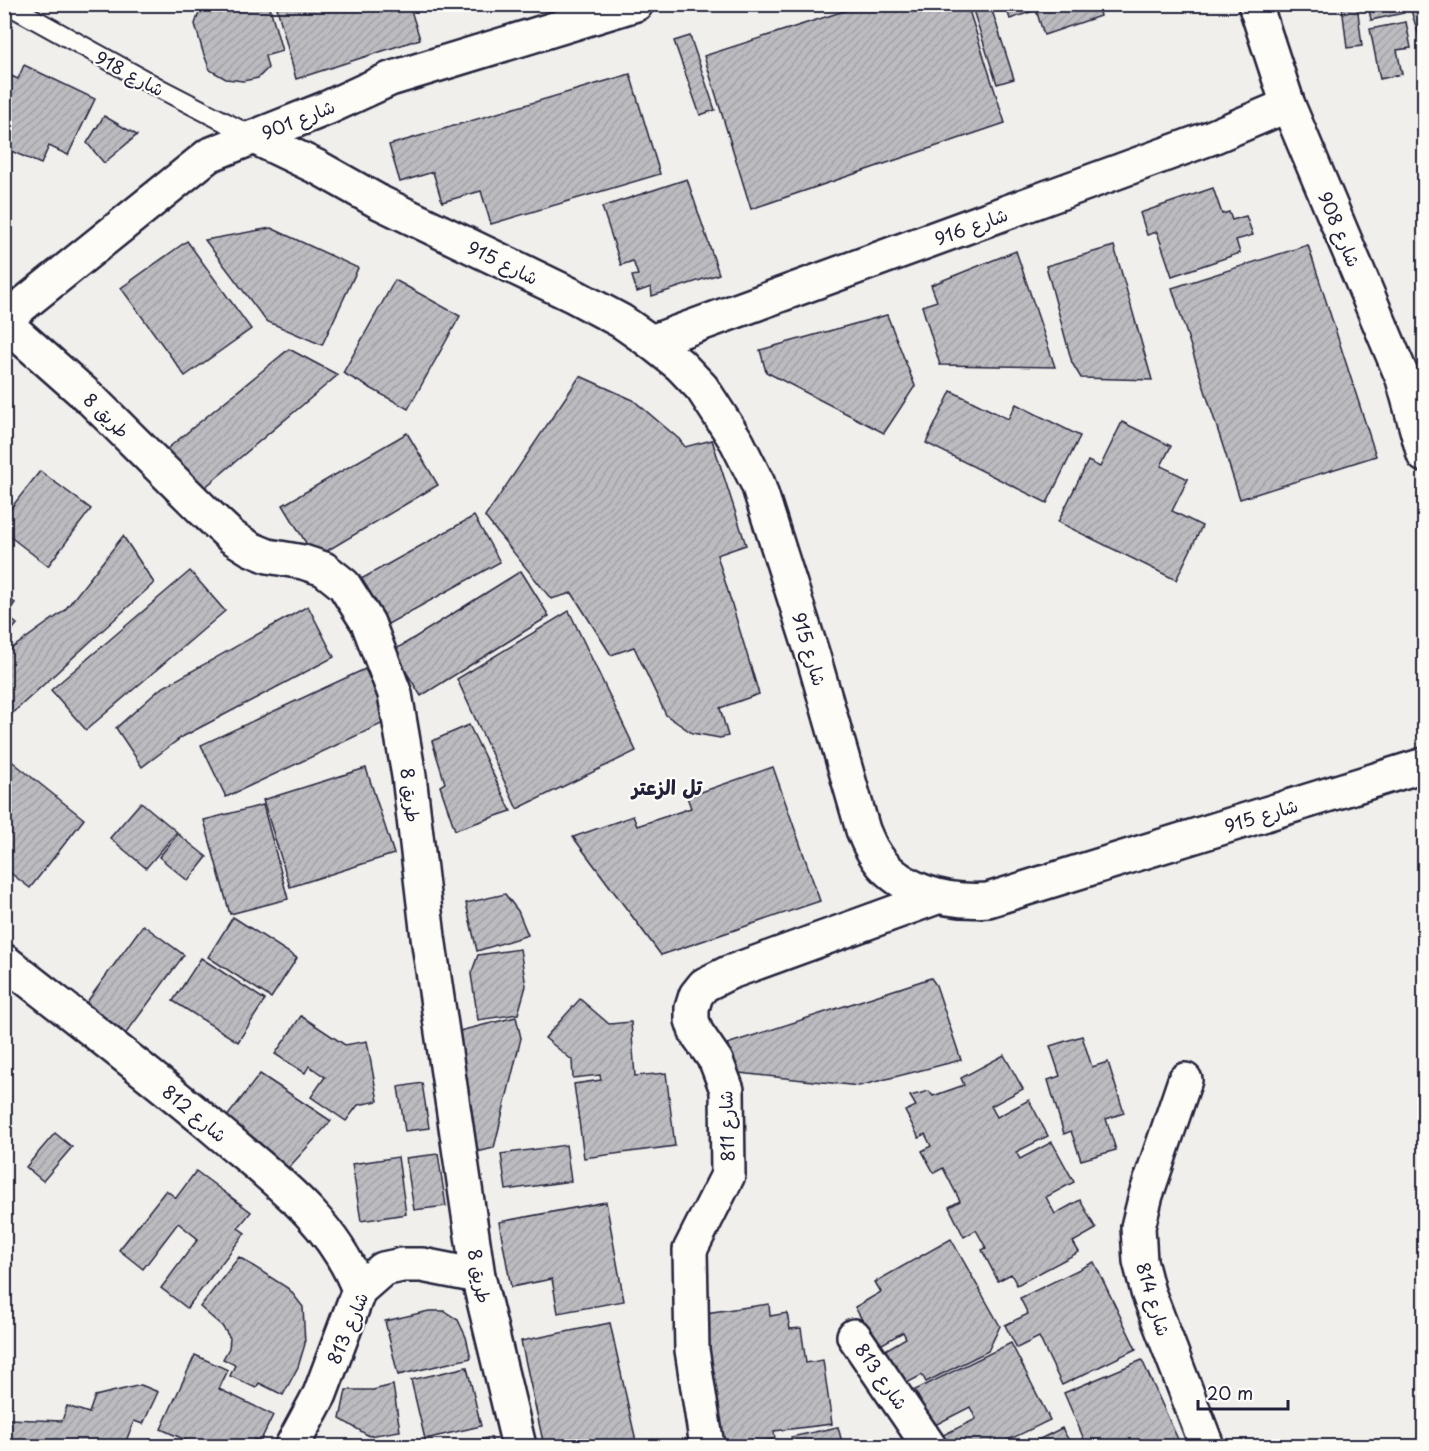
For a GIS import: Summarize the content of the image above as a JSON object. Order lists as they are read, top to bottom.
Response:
{
  "streets": {
    "street": [
      "شارع 901",
      "شارع 916",
      "شارع 908",
      "شارع 915",
      "طريق 8",
      "شارع 812",
      "شارع 811",
      "شارع 814",
      "شارع 813"
    ],
    "lane": ["شارع 918"]
  },
  "crossings": [
    ["شارع 918", "شارع 901"],
    ["شارع 918", "شارع 915"],
    ["شارع 901", "شارع 915"],
    ["شارع 901", "طريق 8"],
    ["شارع 916", "شارع 908"],
    ["شارع 916", "شارع 915"],
    ["شارع 915", "شارع 811"],
    ["طريق 8", "شارع 813"],
    ["شارع 812", "شارع 813"]
  ],
  "districts": ["تل الزعتر"],
  "scale_bar": "20 m"
}
